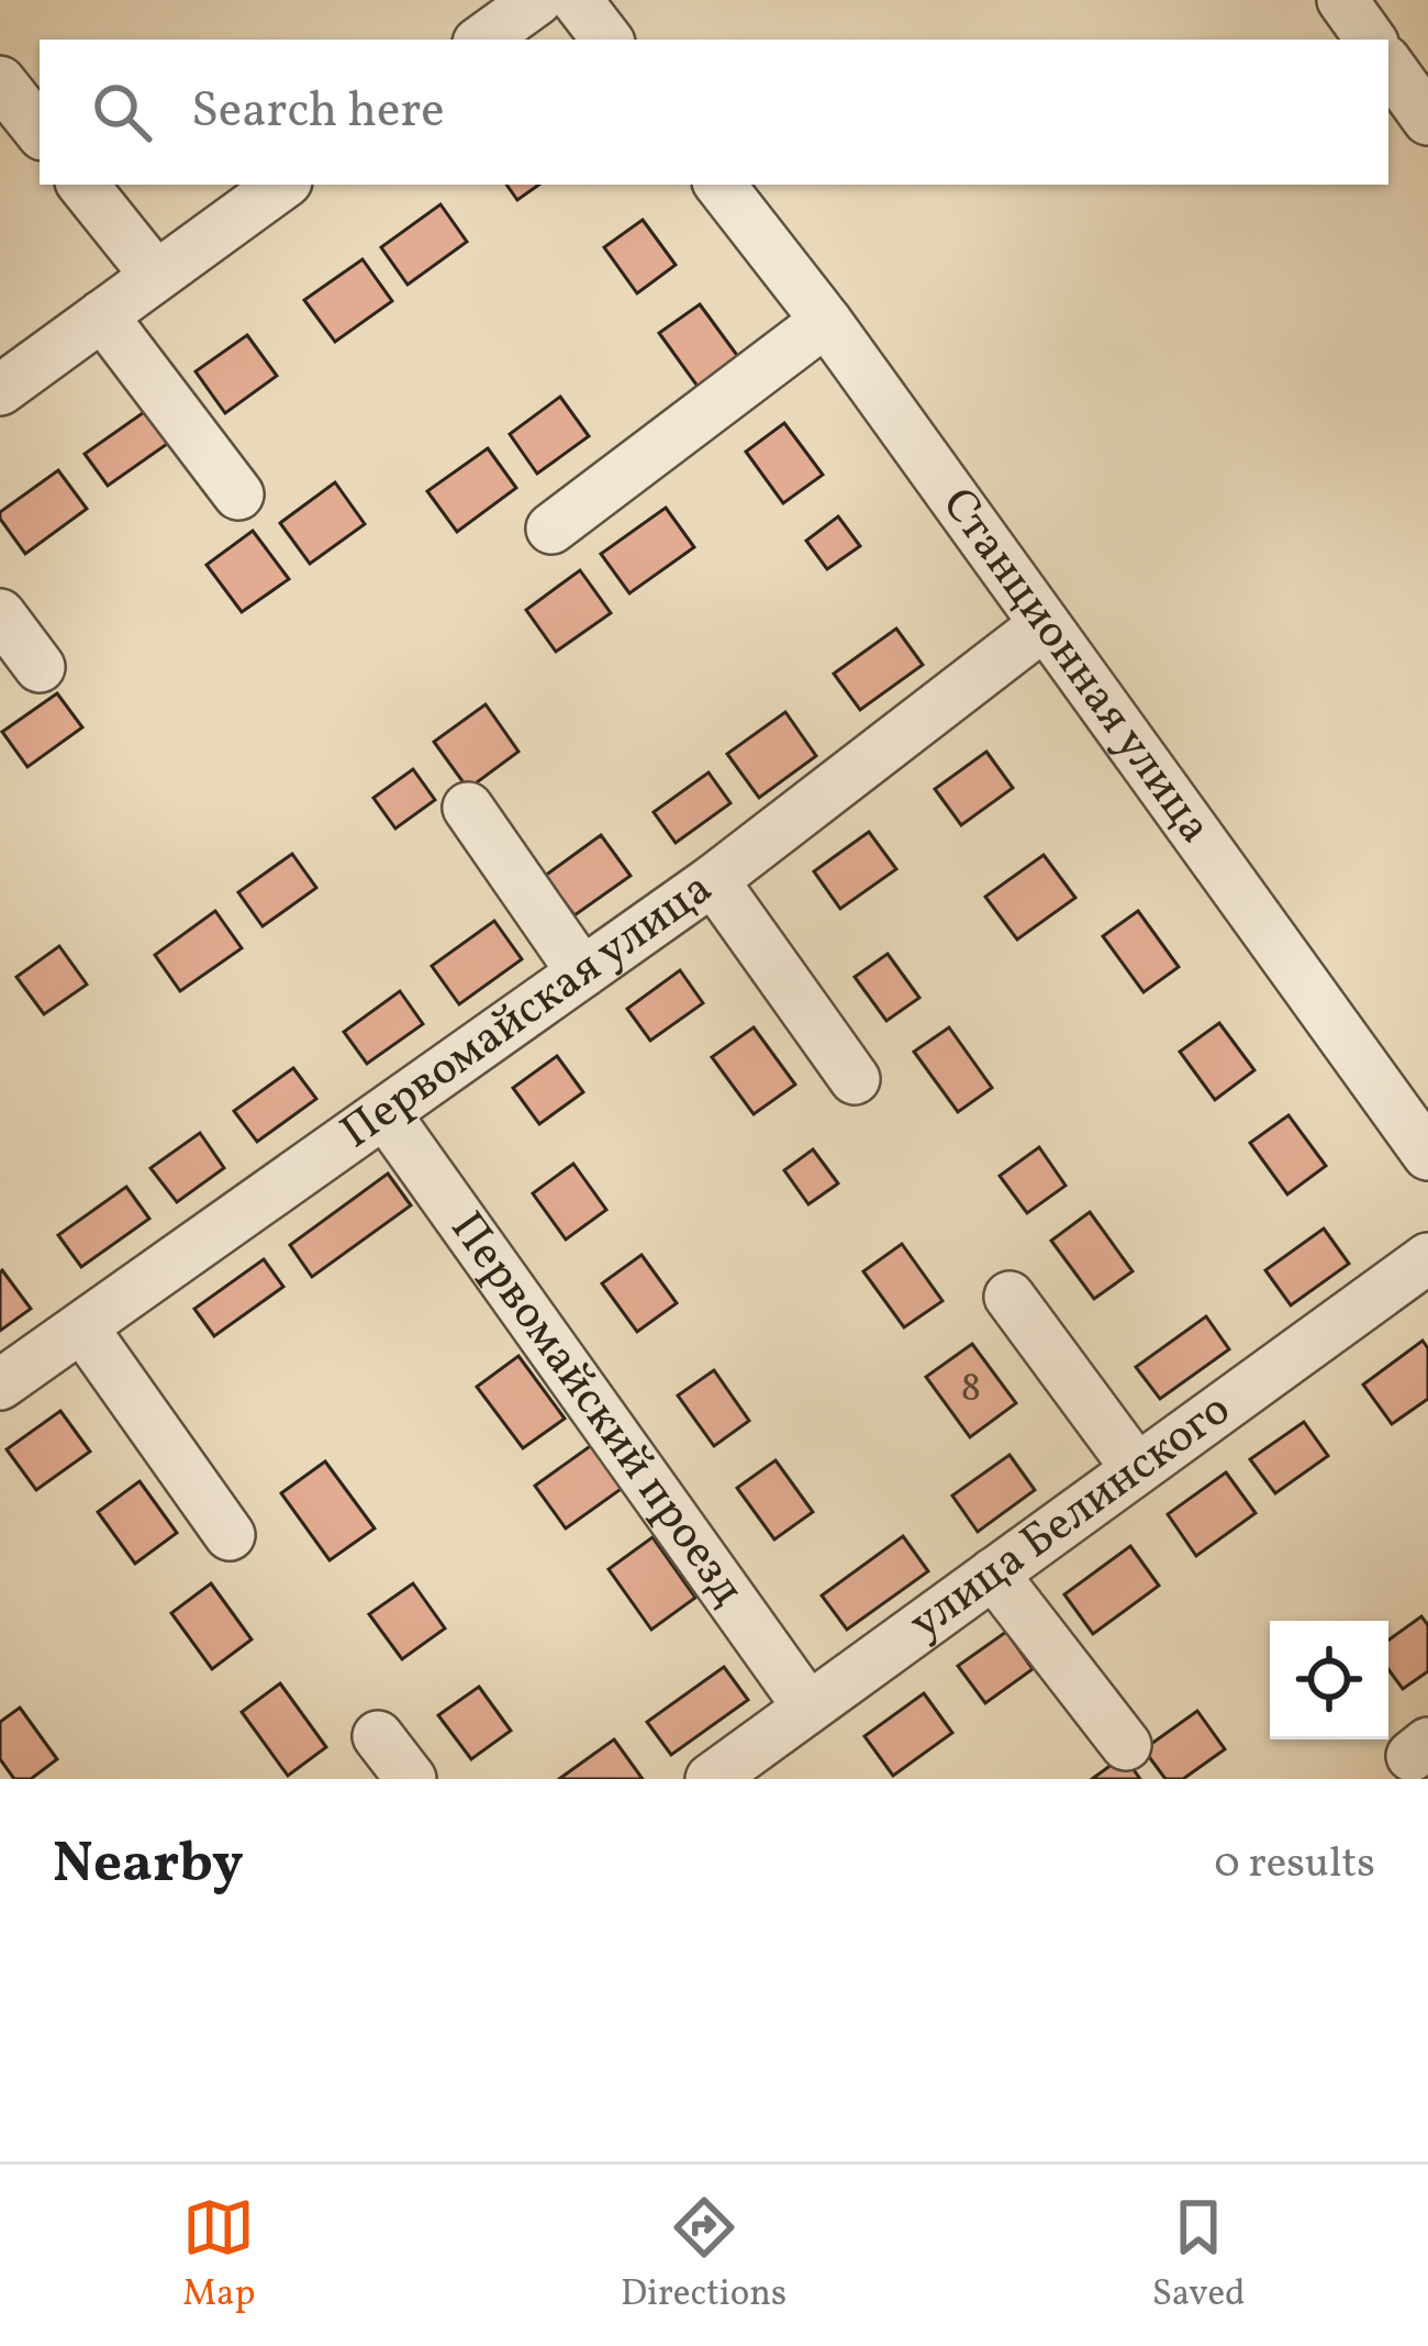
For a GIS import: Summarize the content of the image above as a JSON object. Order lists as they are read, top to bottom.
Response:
{
  "streets": {
    "street": [
      "Станционная улица",
      "Первомайская улица",
      "Первомайский проезд",
      "улица Белинского"
    ]
  },
  "crossings": [
    ["Станционная улица", "Первомайская улица"],
    ["Первомайская улица", "Первомайский проезд"],
    ["Первомайский проезд", "улица Белинского"]
  ],
  "house_numbers": ["8"],
  "page": {
    "search": "Search here",
    "heading": ["Nearby", "0 results"],
    "nav": ["Map", "Directions", "Saved"]
  }
}
